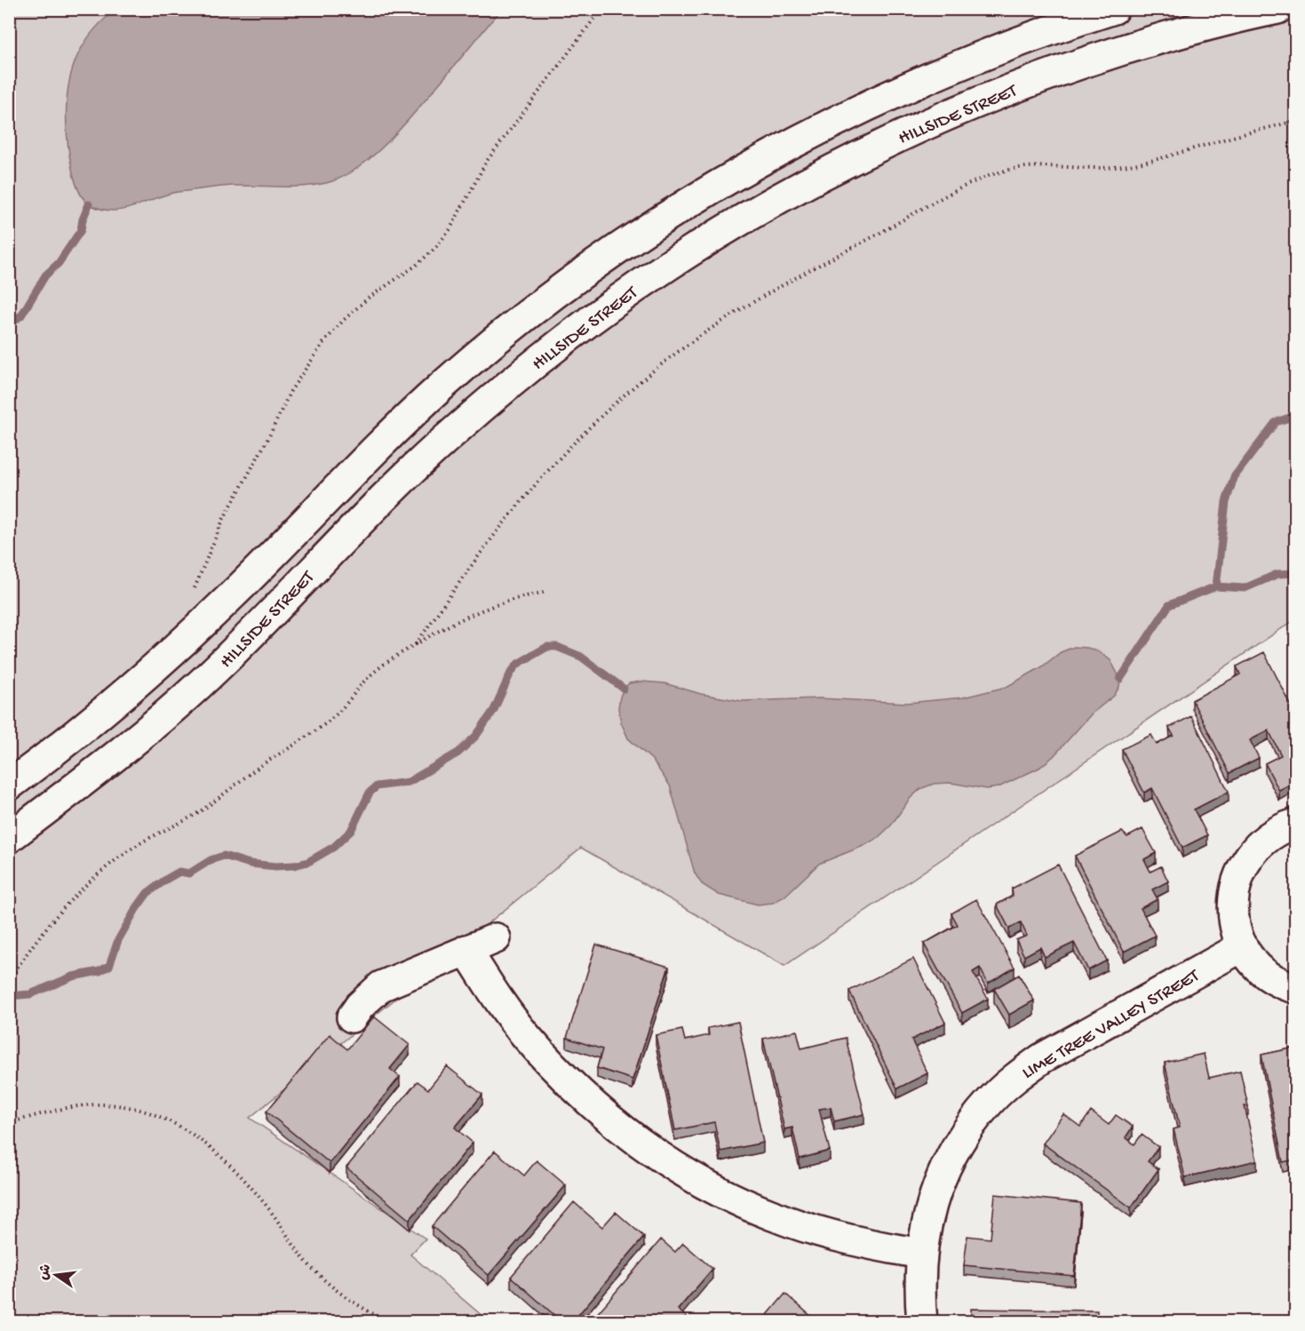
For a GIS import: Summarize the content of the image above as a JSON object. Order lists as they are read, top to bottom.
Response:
{
  "streets": {
    "street": ["HILLSIDE STREET", "LIME TREE VALLEY STREET"]
  },
  "north": "left"
}
